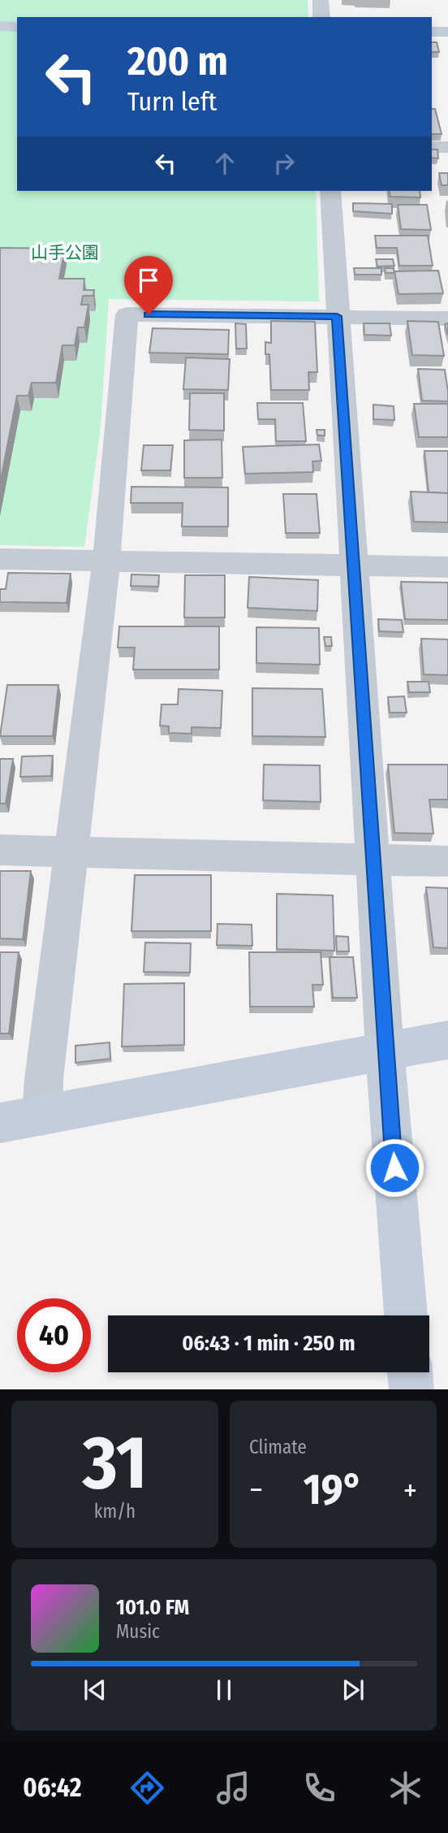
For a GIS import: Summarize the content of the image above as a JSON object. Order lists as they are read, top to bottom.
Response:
{
  "parks": ["山手公園"],
  "page": {
    "turn": ["200 m", "Turn left"],
    "limit": "40",
    "trip": "06:43 · 1 min · 250 m",
    "tile": [
      ["31", "km/h"],
      "Climate"
    ],
    "heat": ["−", "19°", "+"],
    "song": ["101.0 FM", "Music"],
    "tabs": "06:42"
  }
}
